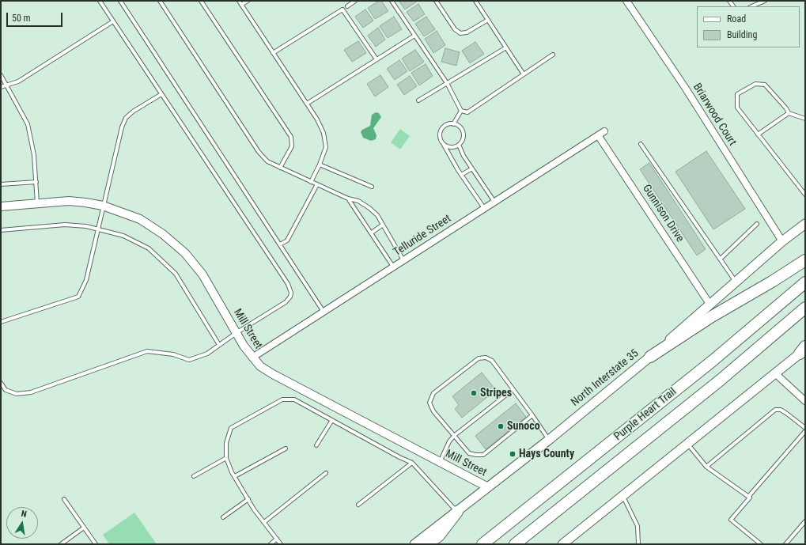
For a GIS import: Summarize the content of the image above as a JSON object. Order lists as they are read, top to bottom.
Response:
{
  "streets": {
    "highway": ["Purple Heart Trail"],
    "main road": ["North Interstate 35"],
    "street": [
      "Briarwood Court",
      "Gunnison Drive",
      "Telluride Street",
      "Mill Street"
    ]
  },
  "crossings": [
    ["Briarwood Court", "North Interstate 35"],
    ["Gunnison Drive", "Telluride Street"],
    ["Gunnison Drive", "North Interstate 35"],
    ["Telluride Street", "Mill Street"],
    ["Mill Street", "North Interstate 35"]
  ],
  "places": ["Stripes", "Sunoco", "Hays County"],
  "legend": ["Road", "Building"],
  "scale_bar": "50 m",
  "north": "top"
}
